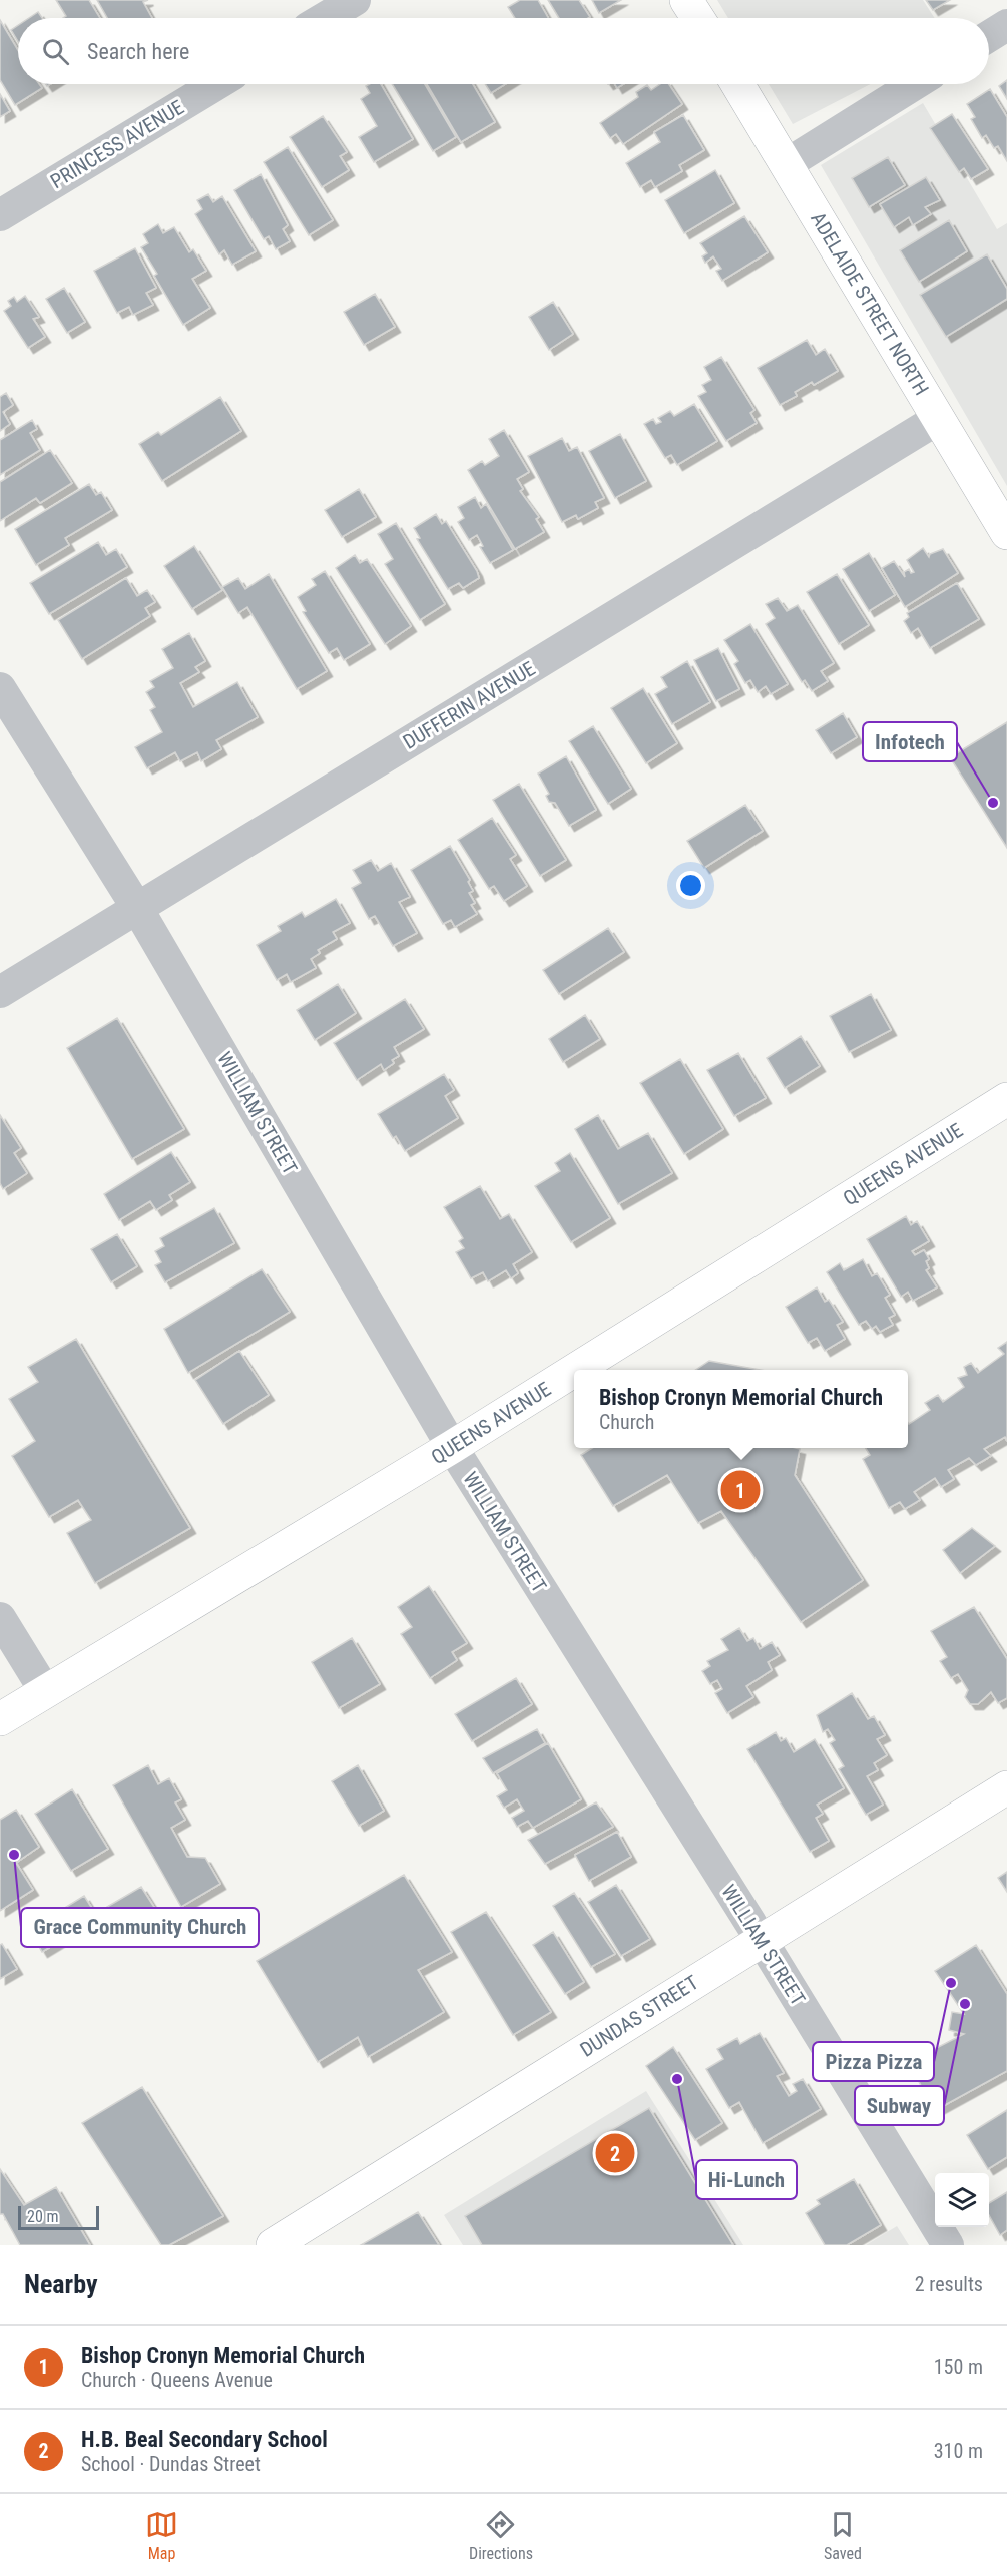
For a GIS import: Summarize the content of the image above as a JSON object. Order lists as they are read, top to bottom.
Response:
{
  "streets": {
    "main road": ["ADELAIDE STREET NORTH", "QUEENS AVENUE", "DUNDAS STREET"],
    "street": ["PRINCESS AVENUE", "DUFFERIN AVENUE", "WILLIAM STREET"]
  },
  "crossings": [
    ["ADELAIDE STREET NORTH", "DUFFERIN AVENUE"],
    ["DUFFERIN AVENUE", "WILLIAM STREET"],
    ["WILLIAM STREET", "QUEENS AVENUE"],
    ["WILLIAM STREET", "DUNDAS STREET"]
  ],
  "places": [
    "Infotech",
    "Grace Community Church",
    "Pizza Pizza",
    "Subway",
    "Hi-Lunch"
  ],
  "scale_bar": "20 m",
  "page": {
    "search": "Search here",
    "popup": ["Bishop Cronyn Memorial Church", "Church"],
    "pins": ["1", "2"],
    "scale": "20 m",
    "heading": ["Nearby", "2 results"],
    "list": [
      {
        "mark": "1",
        "name": "Bishop Cronyn Memorial Church",
        "note": "Church · Queens Avenue",
        "value": "150 m"
      },
      {
        "mark": "2",
        "name": "H.B. Beal Secondary School",
        "note": "School · Dundas Street",
        "value": "310 m"
      }
    ],
    "nav": ["Map", "Directions", "Saved"]
  }
}
